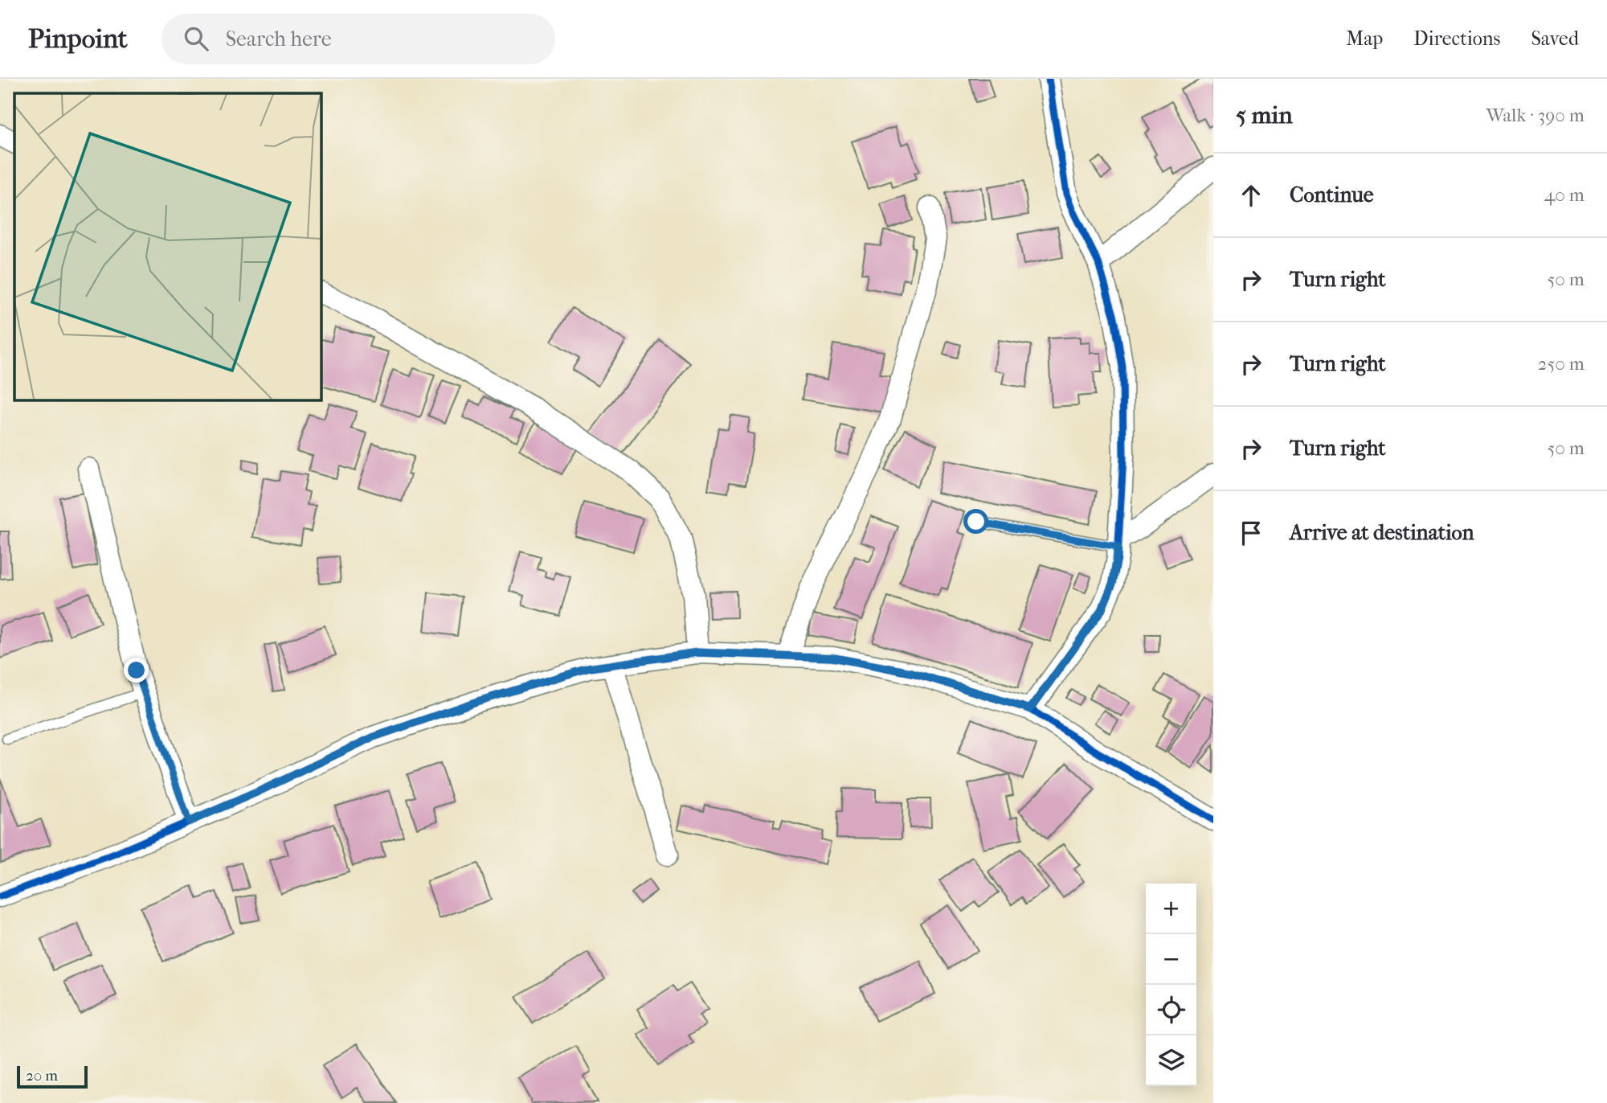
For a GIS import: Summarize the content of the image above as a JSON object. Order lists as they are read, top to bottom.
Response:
{
  "scale_bar": "20 m",
  "page": {
    "header": "Pinpoint",
    "search": "Search here",
    "nav": ["Map", "Directions", "Saved"],
    "heading": ["5 min", "Walk · 390 m"],
    "list": [
      ["Continue", "40 m"],
      ["Turn right", "50 m"],
      ["Turn right", "250 m"],
      ["Turn right", "50 m"],
      "Arrive at destination"
    ],
    "map_buttons": ["+", "−"],
    "scale": "20 m"
  }
}
